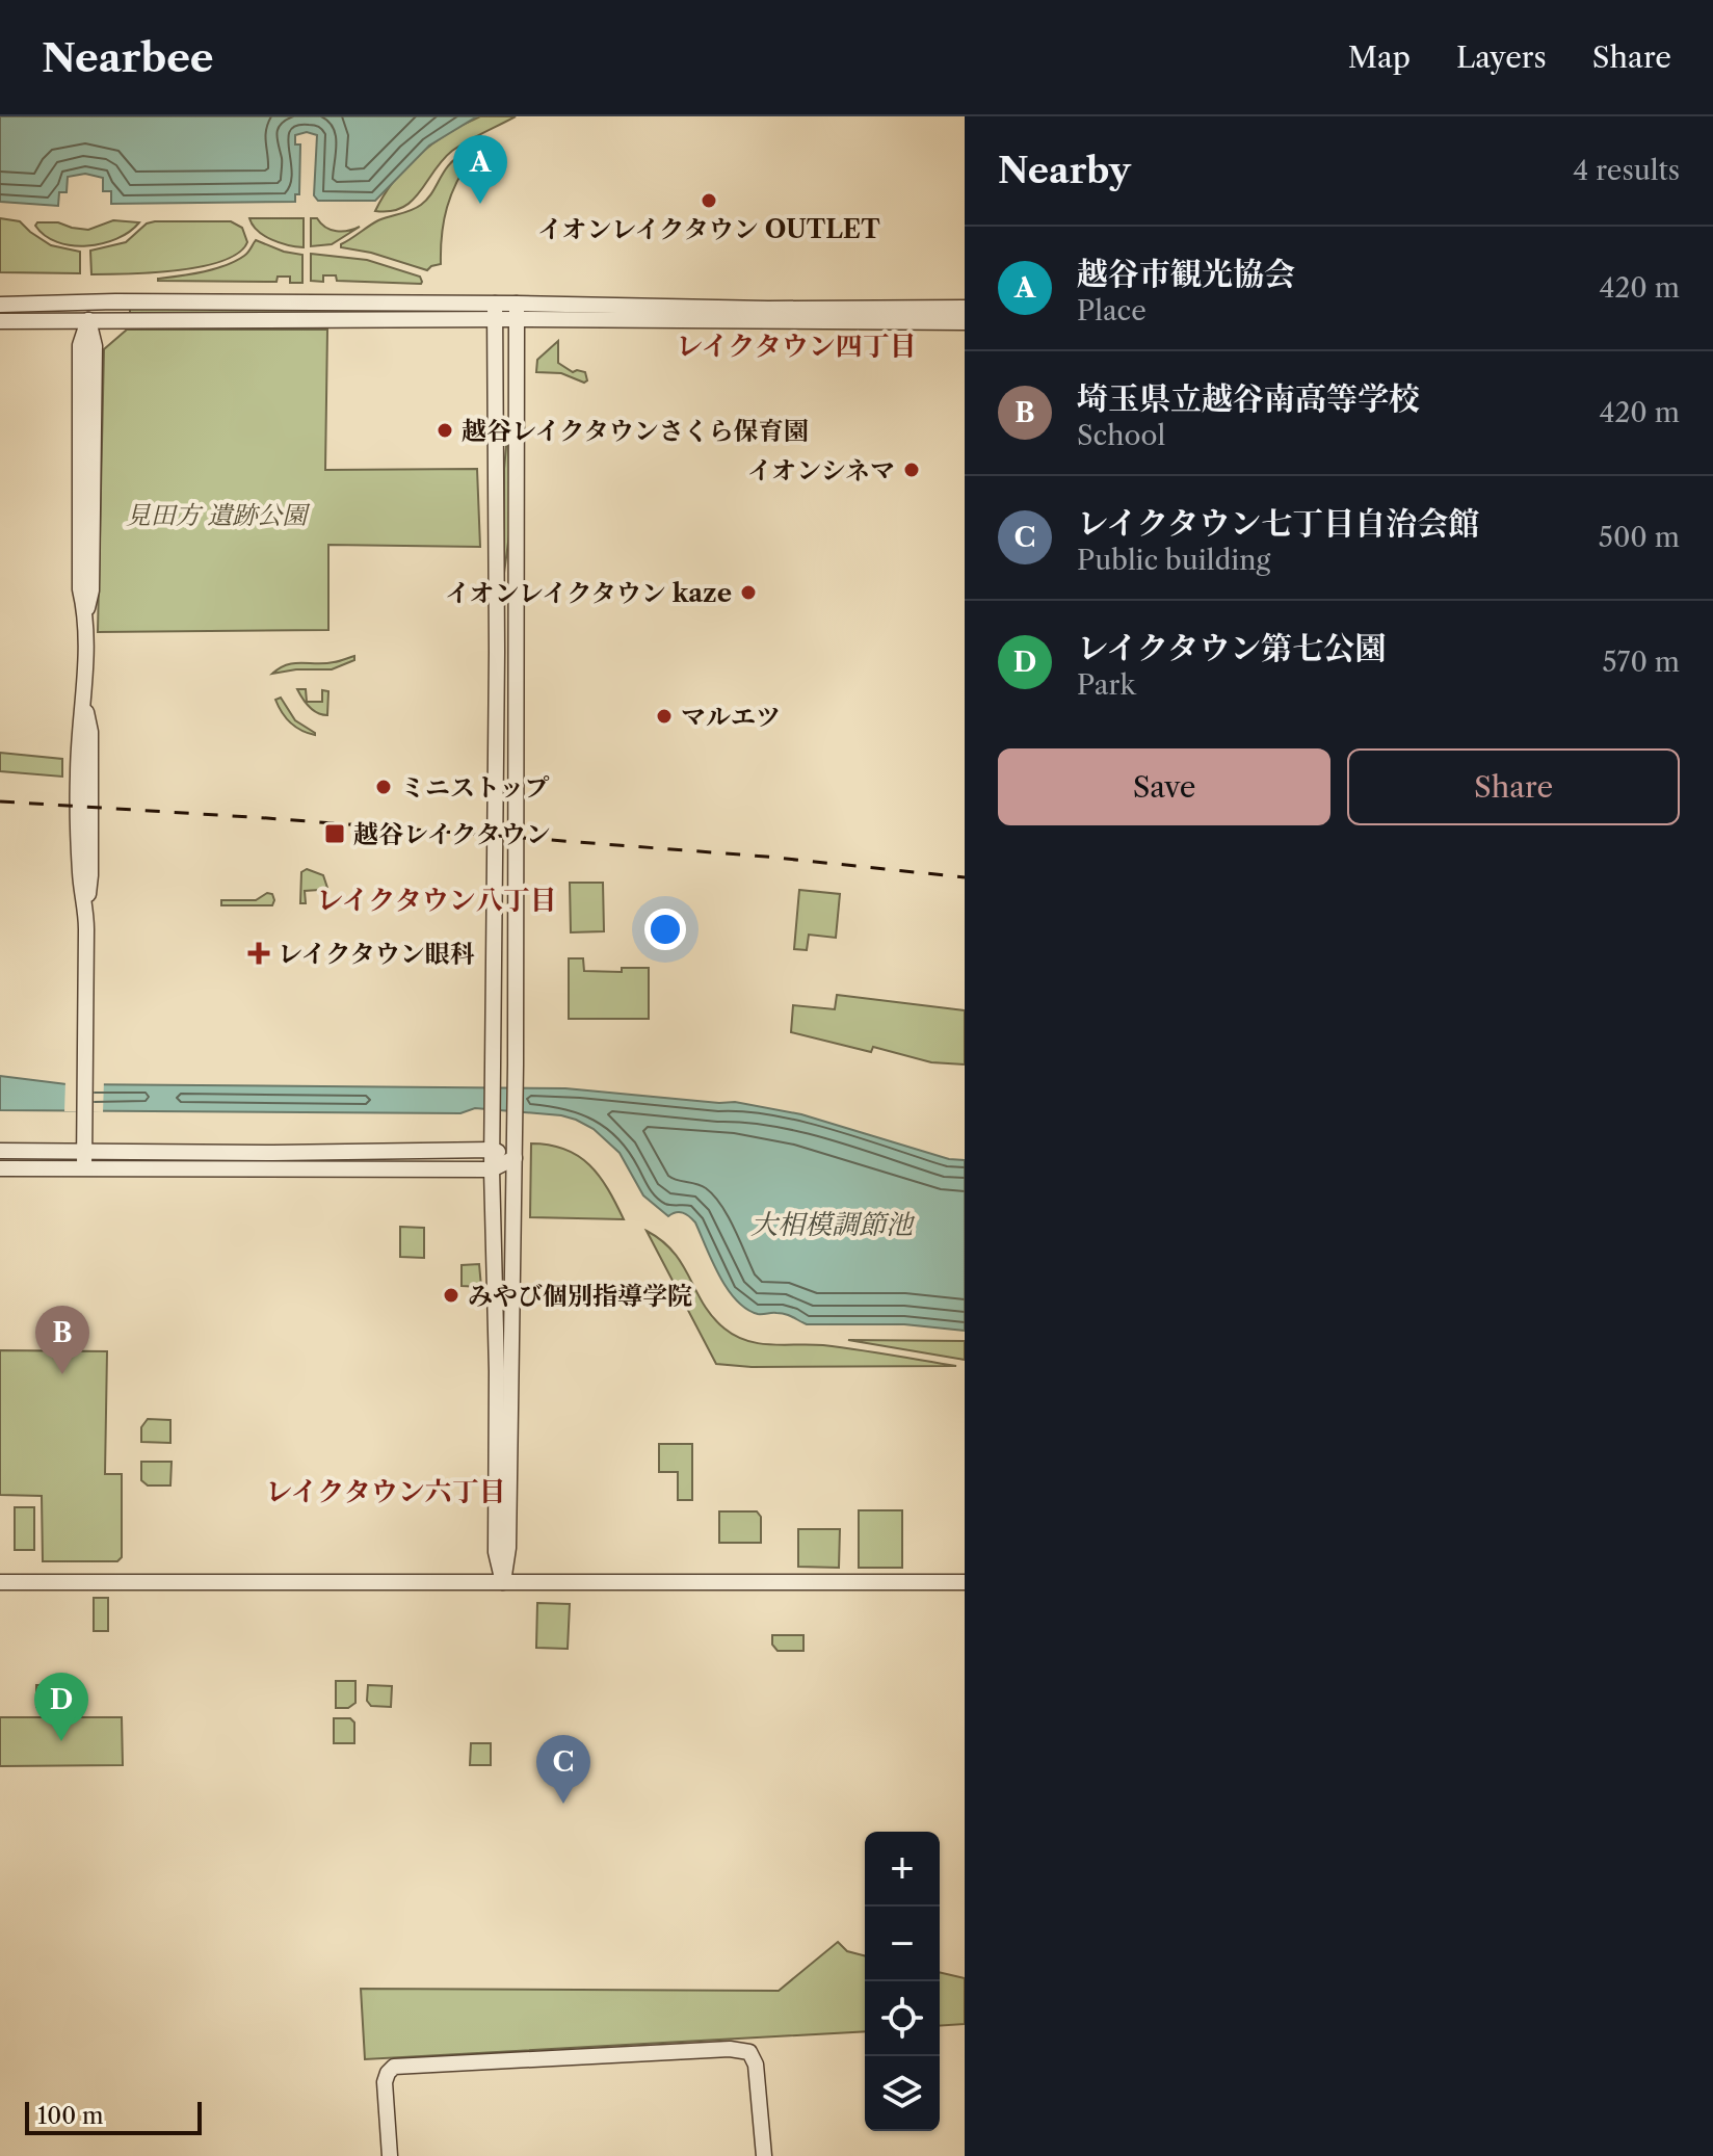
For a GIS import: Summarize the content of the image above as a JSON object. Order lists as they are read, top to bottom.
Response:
{
  "districts": ["レイクタウン四丁目", "レイクタウン八丁目", "レイクタウン六丁目"],
  "water": ["大相模調節池"],
  "parks": ["見田方 遺跡公園"],
  "places": {
    "other": [
      "イオンレイクタウン OUTLET",
      "越谷レイクタウンさくら保育園",
      "イオンシネマ",
      "イオンレイクタウン kaze",
      "マルエツ",
      "ミニストップ",
      "みやび個別指導学院"
    ],
    "transit": ["越谷レイクタウン"],
    "health": ["レイクタウン眼科"]
  },
  "scale_bar": "100 m",
  "page": {
    "header": "Nearbee",
    "nav": ["Map", "Layers", "Share"],
    "heading": ["Nearby", "4 results"],
    "pins": [
      "A",
      "B",
      "D",
      "C"
    ],
    "list": [
      {
        "mark": "A",
        "name": "越谷市観光協会",
        "note": "Place",
        "value": "420 m"
      },
      {
        "mark": "B",
        "name": "埼玉県立越谷南高等学校",
        "note": "School",
        "value": "420 m"
      },
      {
        "mark": "C",
        "name": "レイクタウン七丁目自治会館",
        "note": "Public building",
        "value": "500 m"
      },
      {
        "mark": "D",
        "name": "レイクタウン第七公園",
        "note": "Park",
        "value": "570 m"
      }
    ],
    "buttons": ["Save", "Share"],
    "map_buttons": ["+", "−"],
    "scale": "100 m"
  }
}
